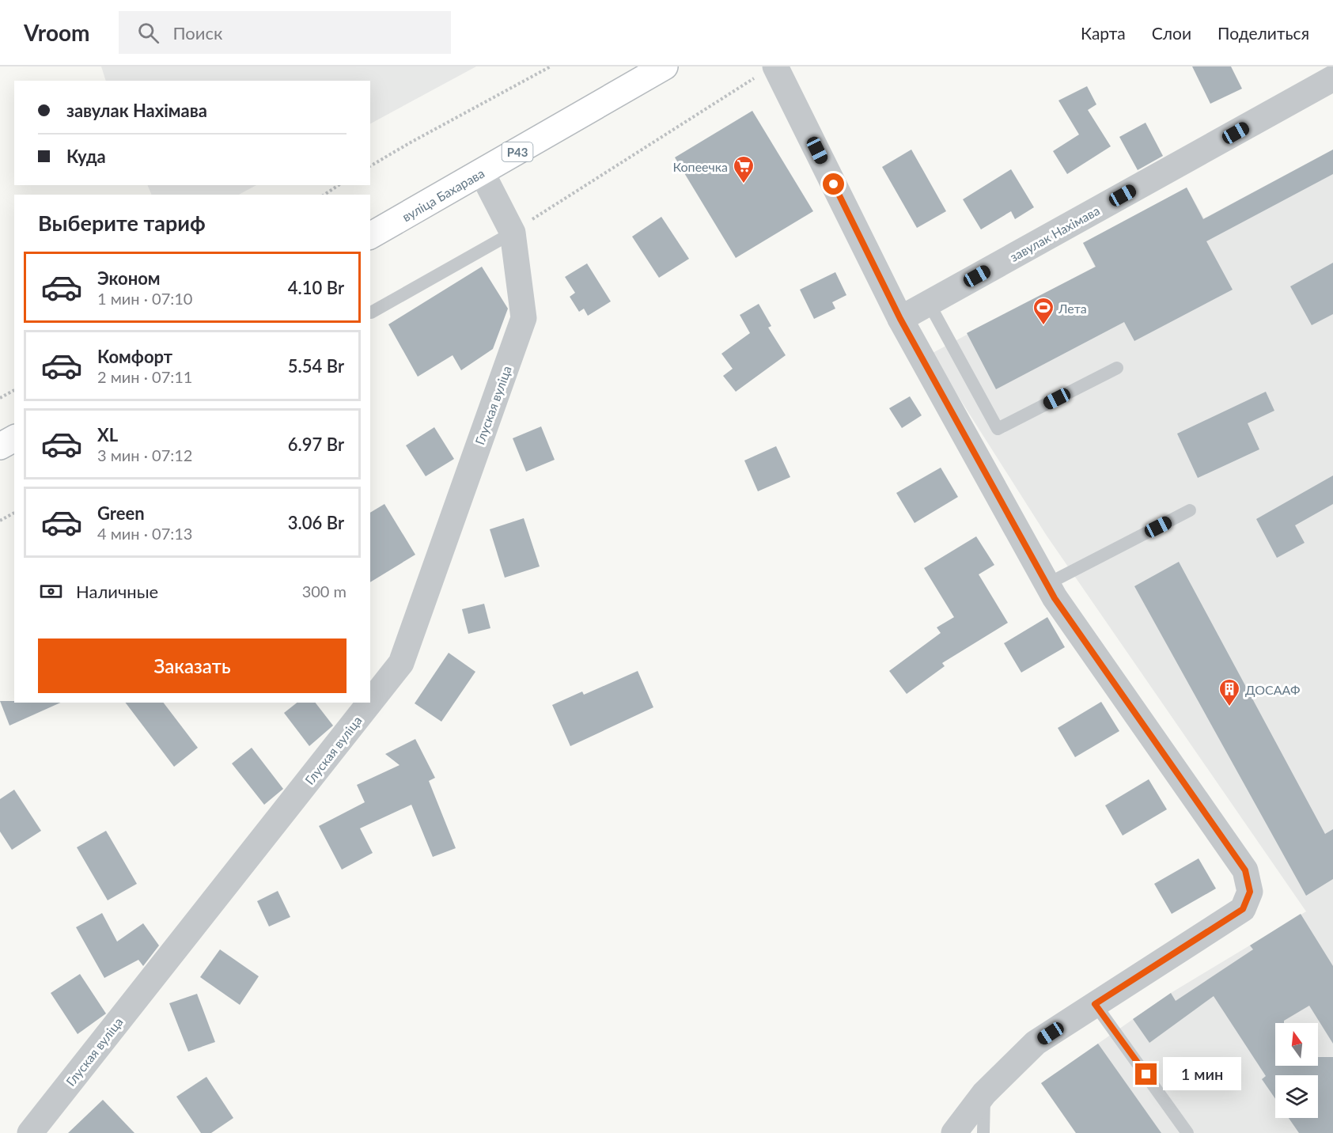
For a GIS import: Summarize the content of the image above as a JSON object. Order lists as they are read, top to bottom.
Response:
{
  "streets": {
    "main road": ["Р43", "вуліца Бахарава"],
    "street": ["завулак Нахімава", "Глуская вуліца"]
  },
  "crossings": [
    ["вуліца Бахарава", "Глуская вуліца"]
  ],
  "places": {
    "supermarket": ["Копеечка"],
    "sports": ["Лета"],
    "building": ["ДОСААФ"]
  },
  "north": "top",
  "page": {
    "header": "Vroom",
    "search": "Поиск",
    "nav": ["Карта", "Слои", "Поделиться"],
    "banner": ["завулак Нахімава", "Куда"],
    "heading": "Выберите тариф",
    "list": [
      {
        "name": "Эконом",
        "note": "1 мин · 07:10",
        "value": "4.10 Br"
      },
      {
        "name": "Комфорт",
        "note": "2 мин · 07:11",
        "value": "5.54 Br"
      },
      {
        "name": "XL",
        "note": "3 мин · 07:12",
        "value": "6.97 Br"
      },
      {
        "name": "Green",
        "note": "4 мин · 07:13",
        "value": "3.06 Br"
      }
    ],
    "pay": ["Наличные", "300 m"],
    "buttons": "Заказать",
    "bubble": "1 мин"
  }
}
